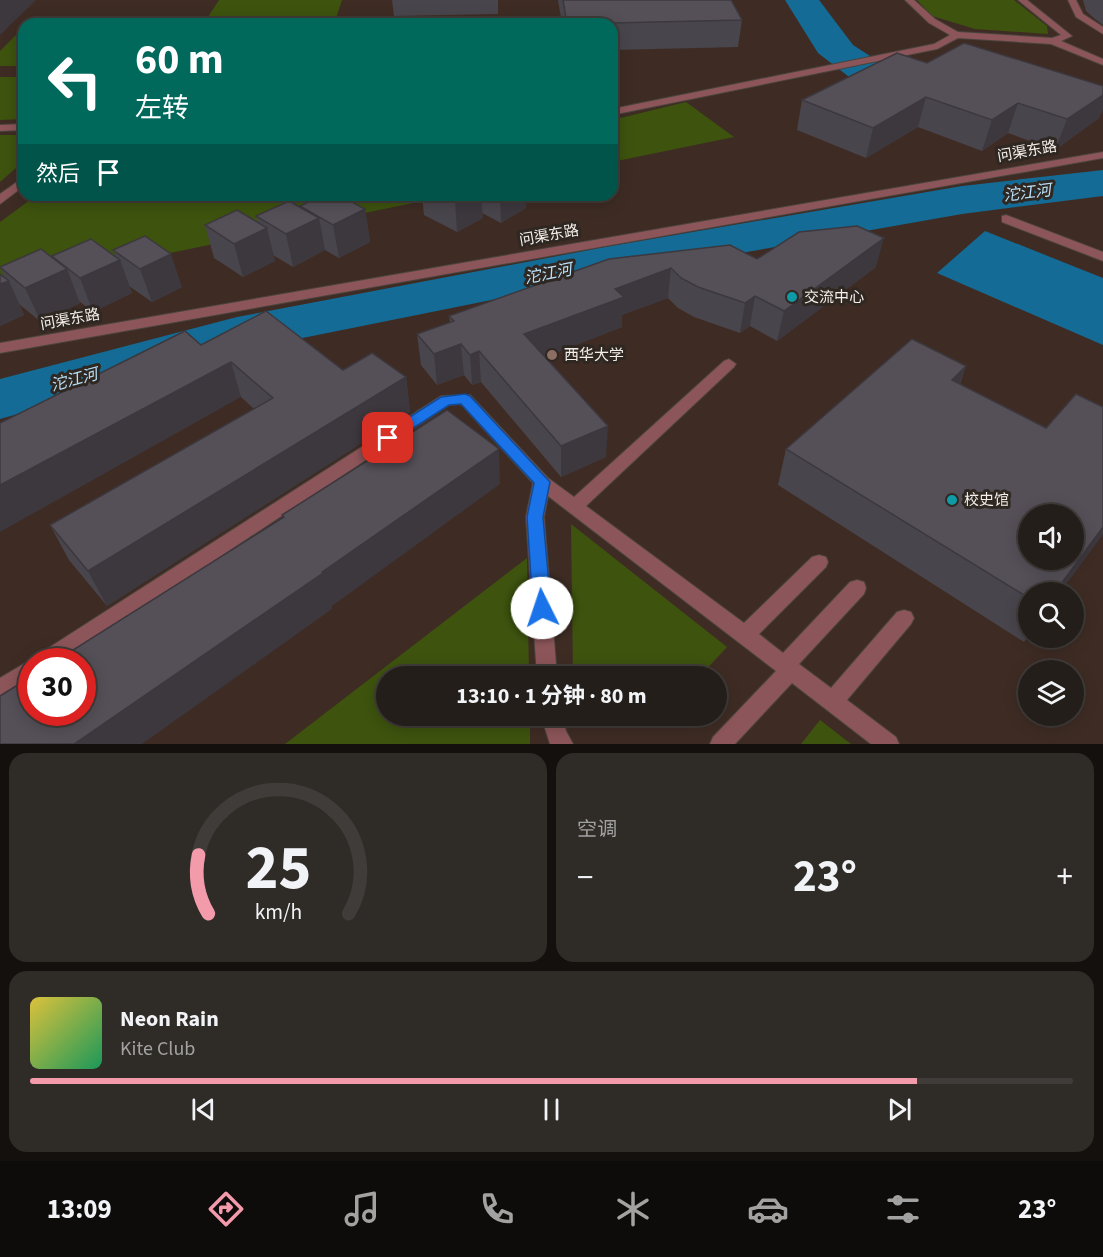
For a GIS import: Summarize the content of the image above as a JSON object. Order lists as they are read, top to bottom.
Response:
{
  "streets": {
    "street": ["问渠东路"]
  },
  "water": ["沱江河"],
  "places": ["交流中心", "西华大学", "校史馆"],
  "page": {
    "turn": ["60 m", "左转"],
    "then": "然后",
    "limit": "30",
    "trip": "13:10 · 1 分钟 · 80 m",
    "tile": "空调",
    "heat": ["−", "23°", "+"],
    "song": ["Neon Rain", "Kite Club"],
    "tabs": ["13:09", "23°"],
    "gauge": ["25", "km/h"]
  }
}
